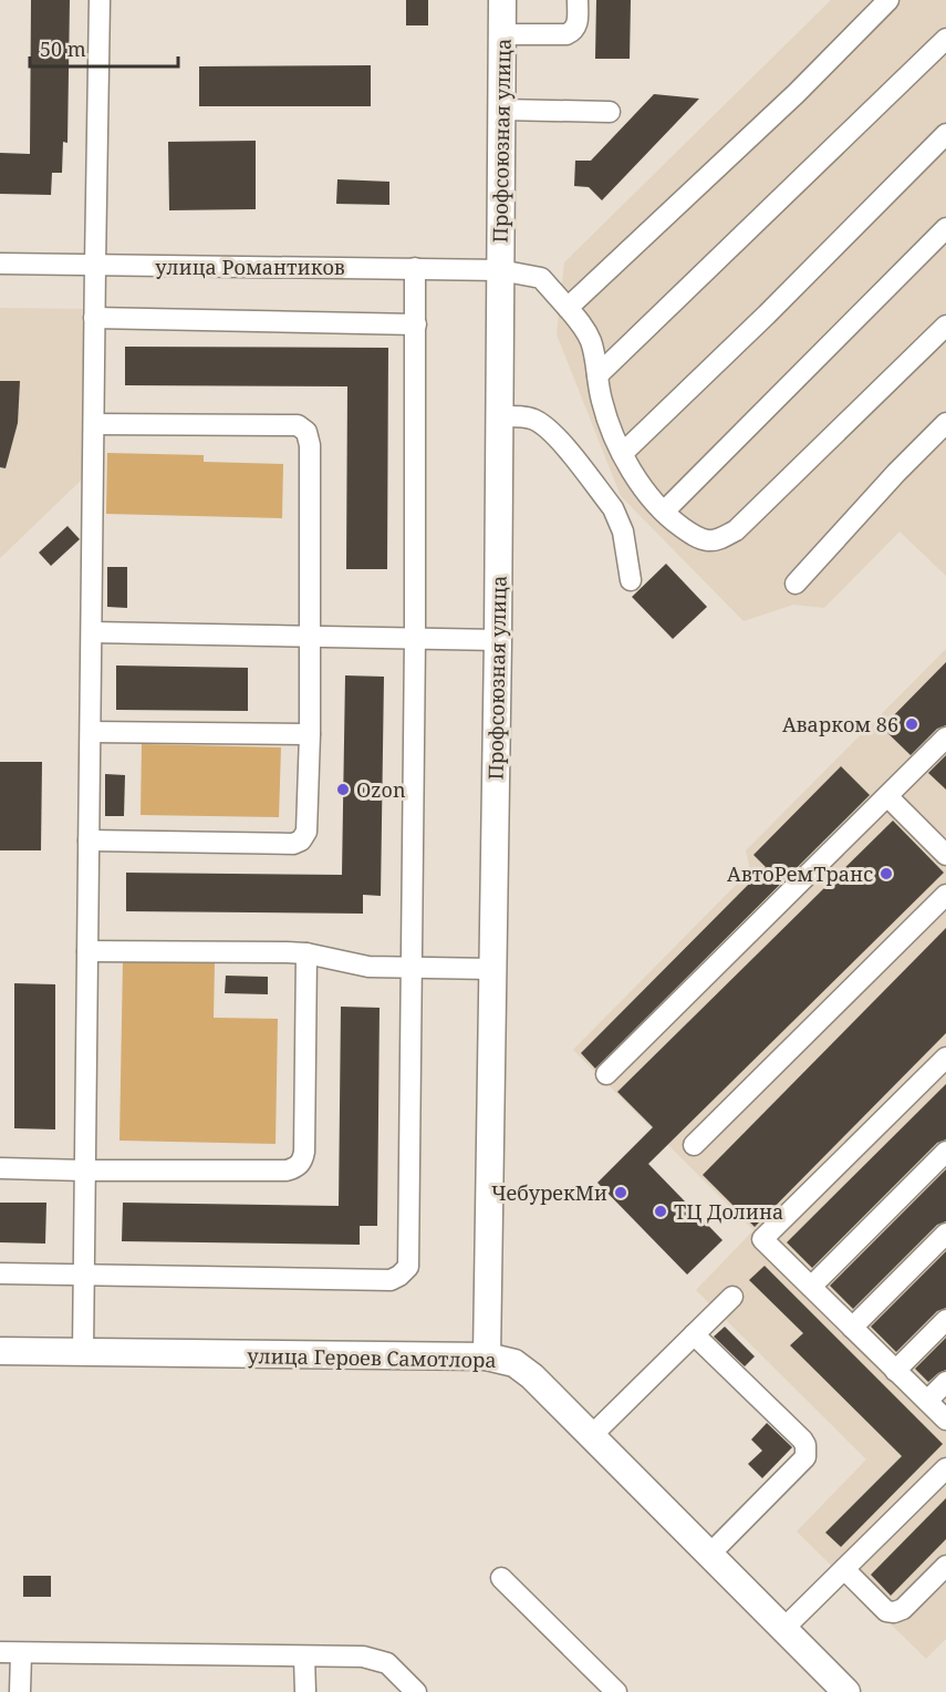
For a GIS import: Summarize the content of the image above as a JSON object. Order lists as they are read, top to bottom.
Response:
{
  "streets": {
    "main road": ["Профсоюзная улица", "улица Героев Самотлора"],
    "street": ["улица Романтиков"]
  },
  "crossings": [
    ["Профсоюзная улица", "улица Романтиков"],
    ["Профсоюзная улица", "улица Героев Самотлора"]
  ],
  "places": [
    "Аварком 86",
    "Ozon",
    "АвтоРемТранс",
    "ЧебурекМи",
    "ТЦ Долина"
  ],
  "scale_bar": "50 m"
}
